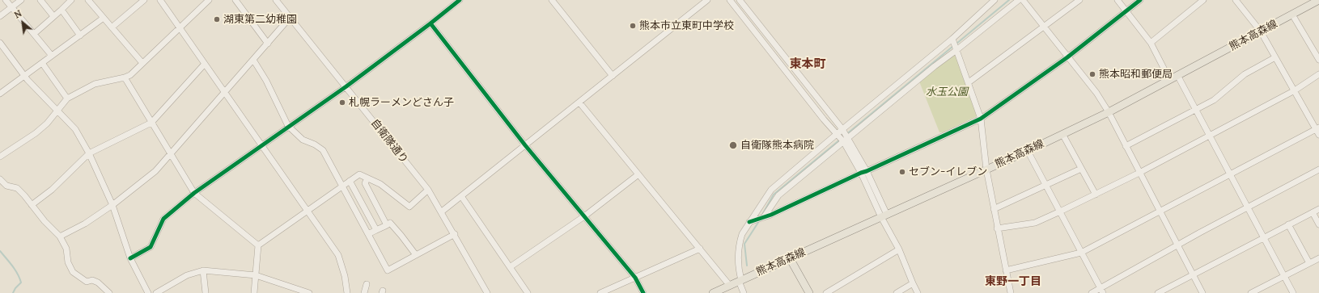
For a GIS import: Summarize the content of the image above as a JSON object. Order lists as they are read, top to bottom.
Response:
{
  "streets": {
    "main road": ["熊本高森線"],
    "street": ["自衛隊通り"]
  },
  "districts": ["東本町", "東野一丁目"],
  "parks": ["水玉公園"],
  "places": [
    "湖東第二幼稚園",
    "熊本市立東町中学校",
    "熊本昭和郵便局",
    "札幌ラーメンどさん子",
    "自衛隊熊本病院",
    "セブン-イレブン"
  ],
  "north": "top left"
}
